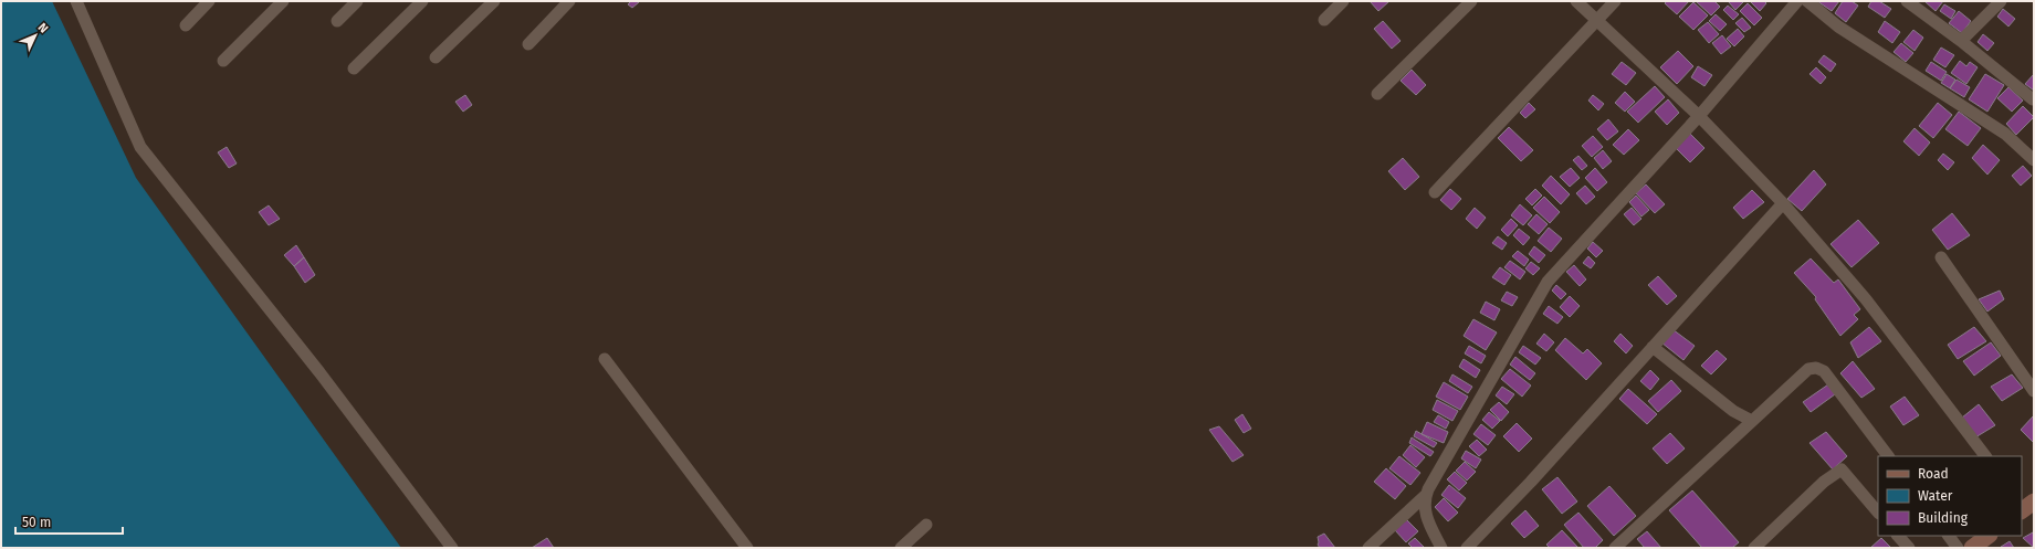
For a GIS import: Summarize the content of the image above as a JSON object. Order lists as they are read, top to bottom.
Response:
{
  "legend": ["Road", "Water", "Building"],
  "scale_bar": "50 m",
  "north": "top right"
}
